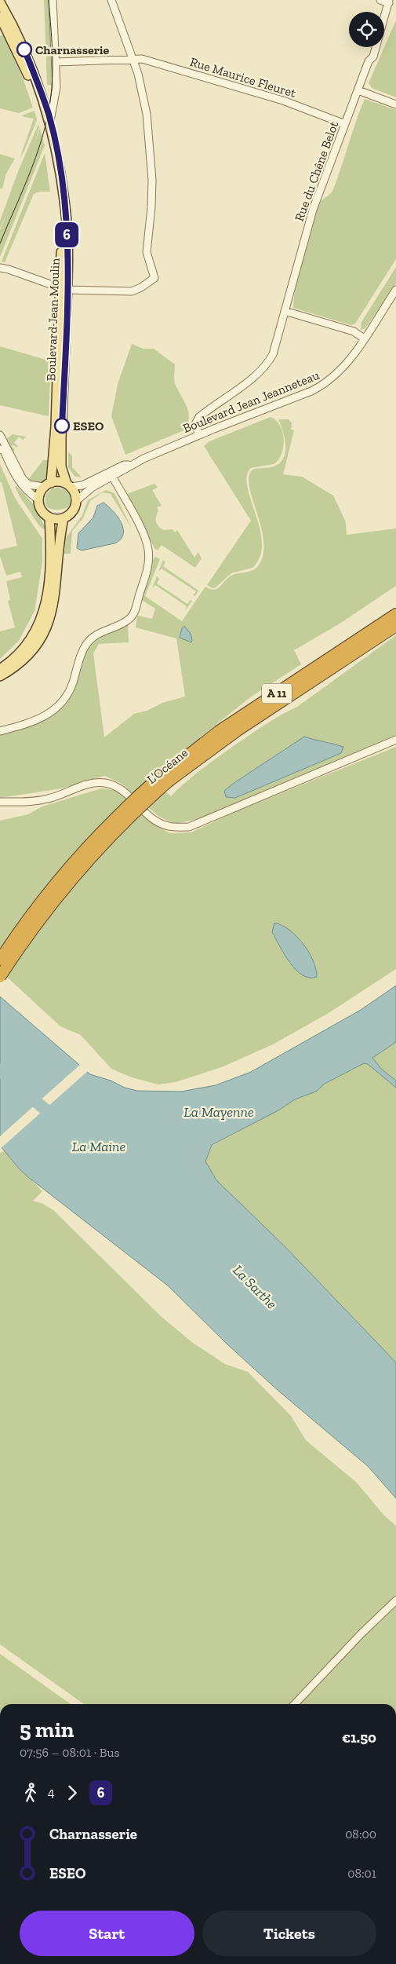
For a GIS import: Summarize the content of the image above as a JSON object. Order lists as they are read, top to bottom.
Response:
{
  "streets": {
    "highway": ["A 11", "L’Océane"],
    "main road": ["Boulevard Jean Moulin"],
    "street": ["Rue Maurice Fleuret", "Rue du Chêne Belot", "Boulevard Jean Jeanneteau"]
  },
  "crossings": [
    ["Rue Maurice Fleuret", "Rue du Chêne Belot"],
    ["Rue du Chêne Belot", "Boulevard Jean Jeanneteau"],
    ["Boulevard Jean Moulin", "Boulevard Jean Jeanneteau"]
  ],
  "water": ["La Mayenne", "La Maine", "La Sarthe"],
  "places": ["Charnasserie", "ESEO"],
  "lines": ["bus line 6"],
  "page": {
    "on_map": "6",
    "heading": ["5 min", "07:56 – 08:01 · Bus", "€1.50"],
    "legs": ["4", "6"],
    "list": [
      {
        "name": "Charnasserie",
        "value": "08:00"
      },
      {
        "name": "ESEO",
        "value": "08:01"
      }
    ],
    "buttons": ["Start", "Tickets"]
  }
}
